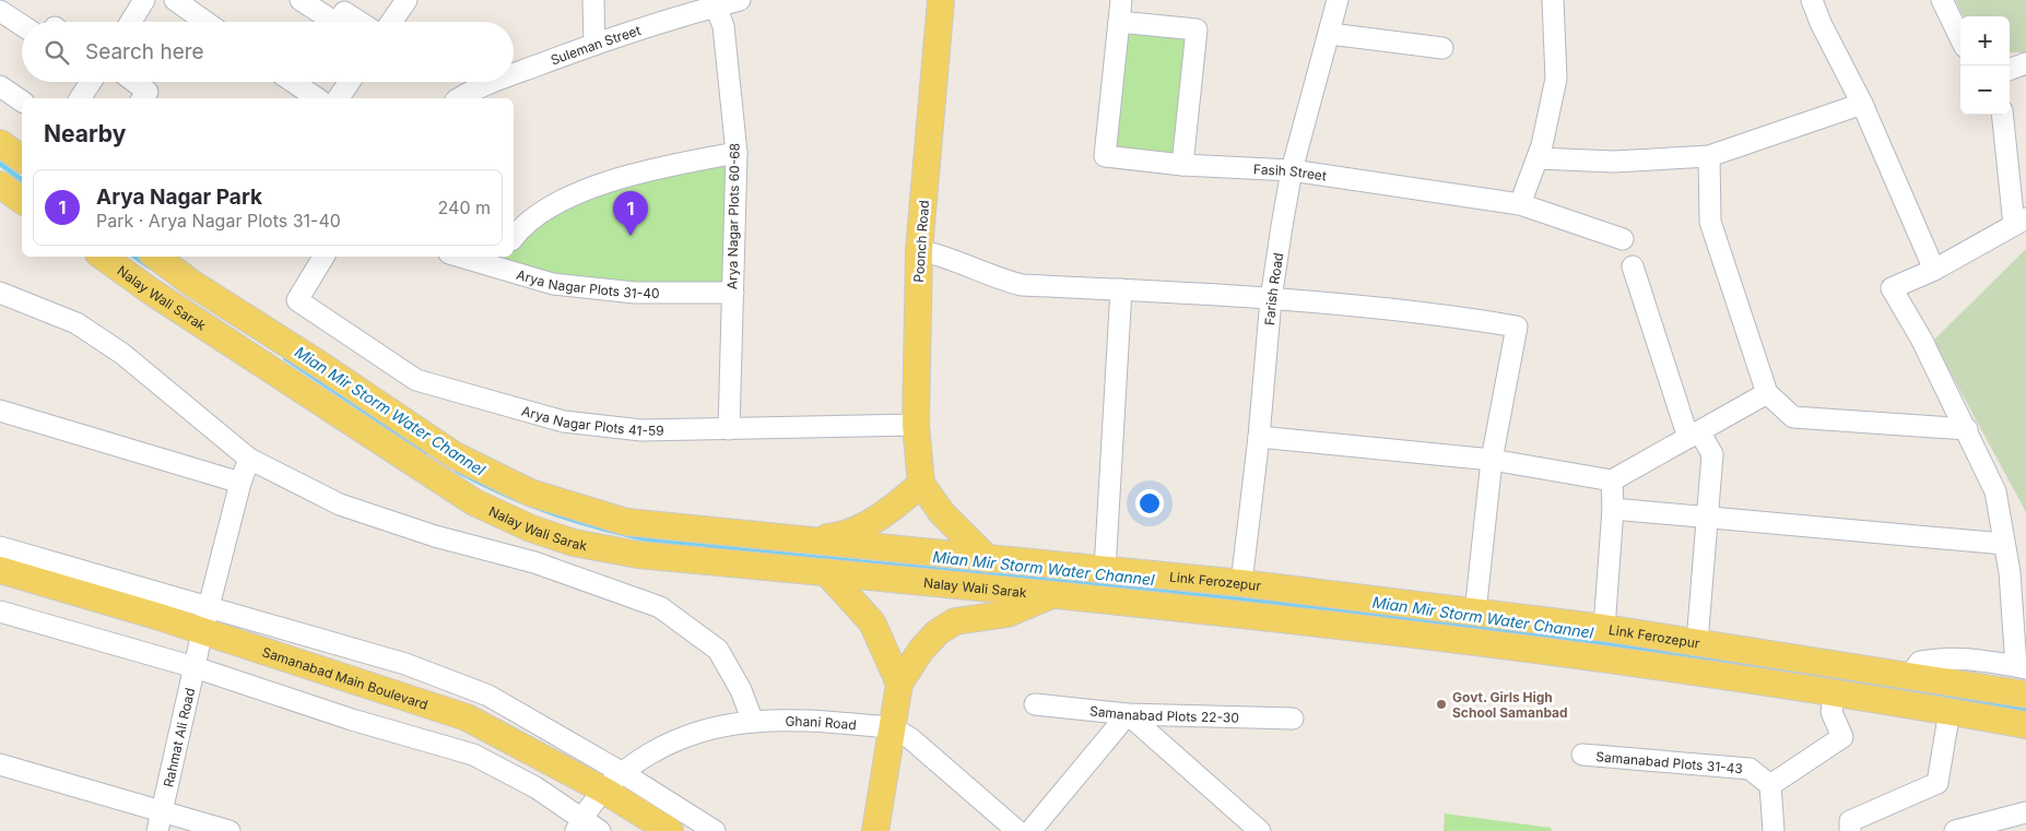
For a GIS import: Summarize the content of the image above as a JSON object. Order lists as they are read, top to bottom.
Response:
{
  "streets": {
    "main road": [
      "Poonch Road",
      "Nalay Wali Sarak",
      "Link Ferozepur",
      "Samanabad Main Boulevard"
    ],
    "street": [
      "Suleman Street",
      "Fasih Street",
      "Arya Nagar Plots 60-68",
      "Arya Nagar Plots 31-40",
      "Farish Road",
      "Arya Nagar Plots 41-59",
      "Samanabad Plots 22-30",
      "Ghani Road",
      "Rahmat Ali Road",
      "Samanabad Plots 31-43"
    ]
  },
  "crossings": [
    ["Suleman Street", "Arya Nagar Plots 60-68"],
    ["Fasih Street", "Farish Road"],
    ["Arya Nagar Plots 60-68", "Arya Nagar Plots 31-40"],
    ["Arya Nagar Plots 60-68", "Arya Nagar Plots 41-59"],
    ["Poonch Road", "Nalay Wali Sarak"],
    ["Poonch Road", "Arya Nagar Plots 41-59"],
    ["Poonch Road", "Link Ferozepur"],
    ["Farish Road", "Link Ferozepur"],
    ["Nalay Wali Sarak", "Link Ferozepur"],
    ["Samanabad Main Boulevard", "Ghani Road"],
    ["Samanabad Main Boulevard", "Rahmat Ali Road"]
  ],
  "water": ["Mian Mir Storm Water Channel"],
  "places": ["Govt. Girls High School Samanbad"],
  "page": {
    "map_buttons": ["+", "−"],
    "search": "Search here",
    "heading": "Nearby",
    "list": [
      {
        "mark": "1",
        "name": "Arya Nagar Park",
        "note": "Park · Arya Nagar Plots 31-40",
        "value": "240 m"
      }
    ],
    "pins": "1"
  }
}
